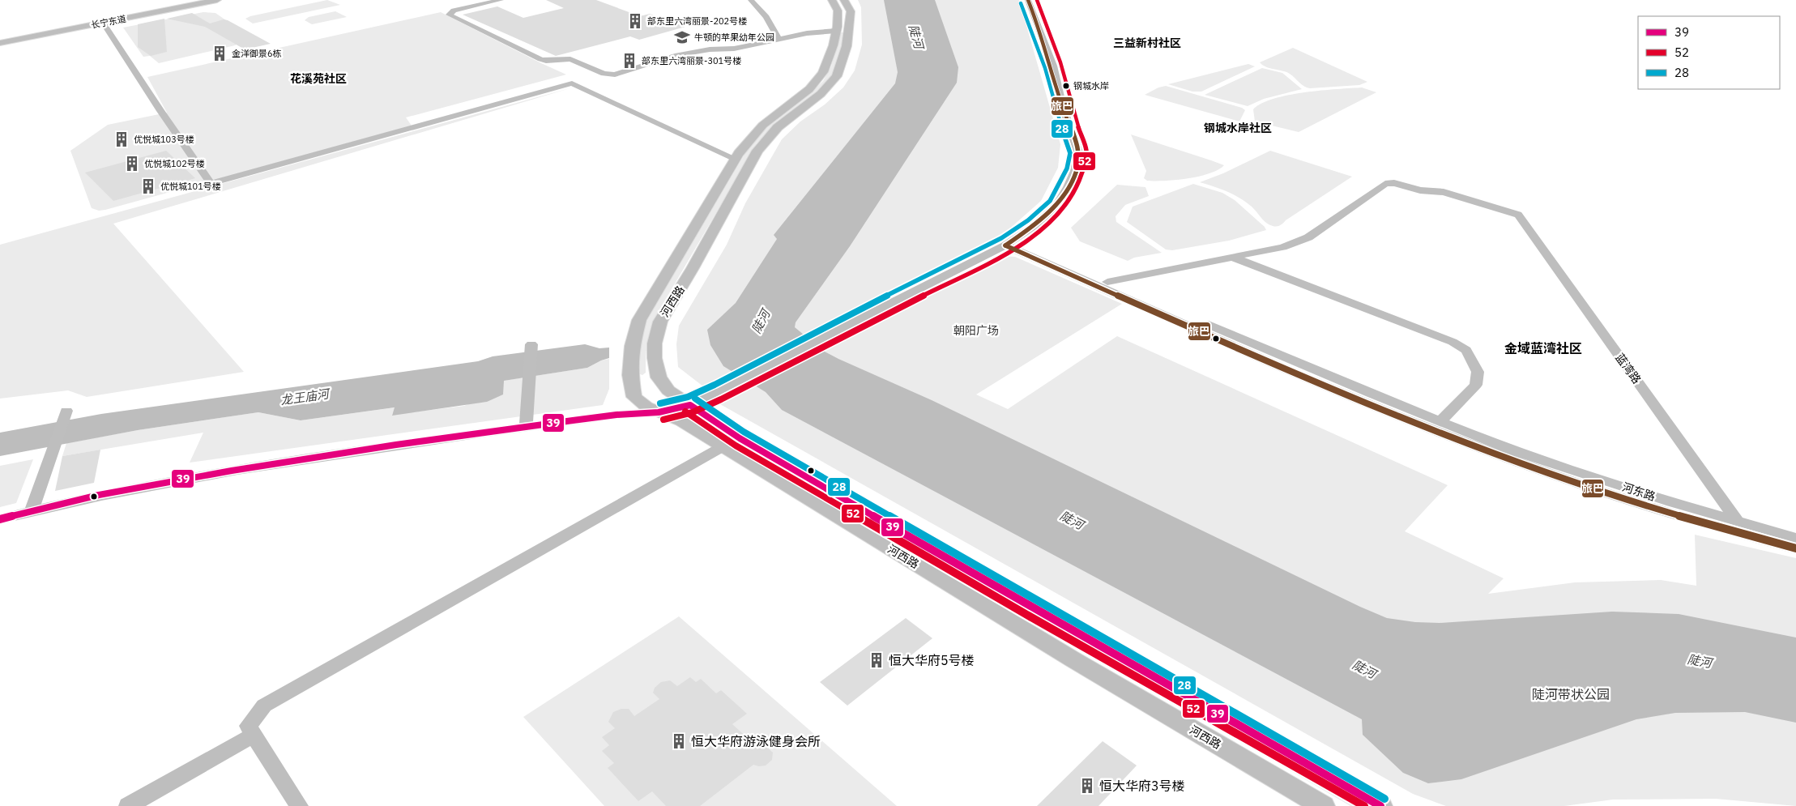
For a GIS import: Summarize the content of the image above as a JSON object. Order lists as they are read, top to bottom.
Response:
{
  "streets": {
    "main road": ["长宁东道", "河西路"],
    "street": ["蓝湾路", "河东路"]
  },
  "crossings": [
    ["蓝湾路", "河东路"]
  ],
  "districts": [
    "三益新村社区",
    "花溪苑社区",
    "钢城水岸社区",
    "金域蓝湾社区"
  ],
  "water": ["陡河", "龙王庙河"],
  "parks": ["朝阳广场", "陡河带状公园"],
  "places": {
    "building": [
      "部东里六湾丽景-202号楼",
      "金洋御景6栋",
      "部东里六湾丽景-301号楼",
      "优悦城103号楼",
      "优悦城102号楼",
      "优悦城101号楼",
      "恒大华府5号楼",
      "恒大华府游泳健身会所",
      "恒大华府3号楼"
    ],
    "school or university": ["牛顿的苹果幼年公园"],
    "other": ["钢城水岸"]
  },
  "lines": [
    "transit line 52",
    "transit line 旅巴",
    "transit line 28",
    "transit line 39"
  ],
  "legend": ["39", "52", "28"]
}
